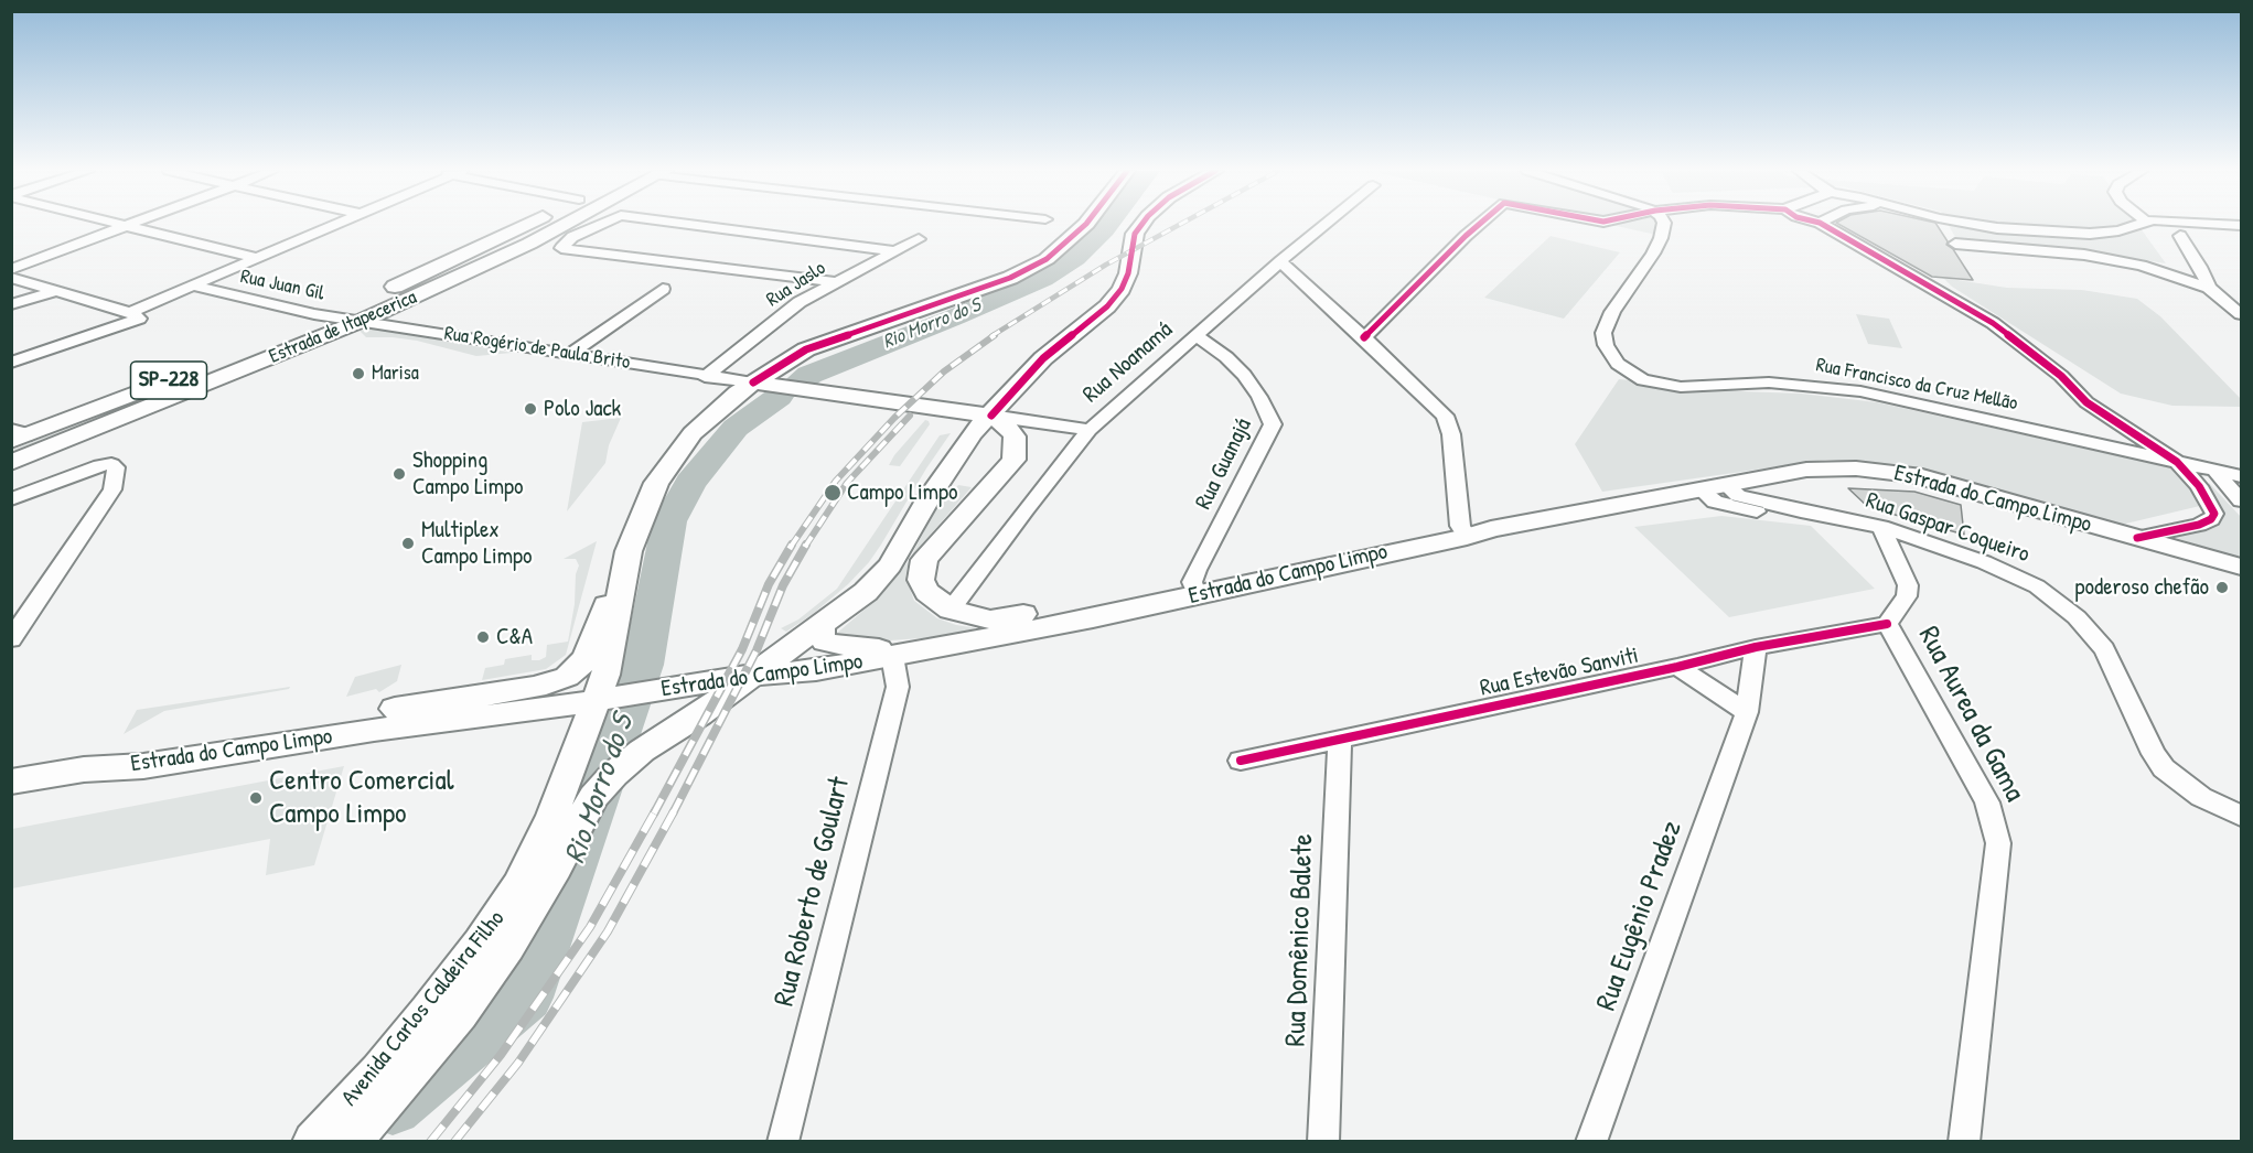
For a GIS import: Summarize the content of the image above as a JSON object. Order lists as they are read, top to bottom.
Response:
{
  "streets": {
    "main road": [
      "Estrada de Itapecerica",
      "Rua Rogério de Paula Brito",
      "SP-228",
      "Estrada do Campo Limpo",
      "Avenida Carlos Caldeira Filho"
    ],
    "street": [
      "Rua Jaslo",
      "Rua Juan Gil",
      "Rua Noanamá",
      "Rua Francisco da Cruz Mellão",
      "Rua Guanajá",
      "Rua Gaspar Coqueiro",
      "Rua Estevão Sanviti",
      "Rua Aurea da Gama",
      "Rua Roberto de Goulart",
      "Rua Eugênio Pradez",
      "Rua Domênico Balete"
    ]
  },
  "crossings": [
    ["Rua Jaslo", "Rua Rogério de Paula Brito"],
    ["Rua Juan Gil", "Estrada de Itapecerica"],
    ["Rua Juan Gil", "Rua Rogério de Paula Brito"],
    ["Estrada de Itapecerica", "Rua Rogério de Paula Brito"],
    ["Rua Rogério de Paula Brito", "Rua Noanamá"],
    ["Rua Rogério de Paula Brito", "Avenida Carlos Caldeira Filho"],
    ["Rua Noanamá", "Rua Guanajá"],
    ["Rua Guanajá", "Estrada do Campo Limpo"],
    ["Estrada do Campo Limpo", "Rua Gaspar Coqueiro"],
    ["Estrada do Campo Limpo", "Rua Roberto de Goulart"],
    ["Estrada do Campo Limpo", "Avenida Carlos Caldeira Filho"],
    ["Rua Gaspar Coqueiro", "Rua Aurea da Gama"],
    ["Rua Estevão Sanviti", "Rua Aurea da Gama"],
    ["Rua Estevão Sanviti", "Rua Eugênio Pradez"],
    ["Rua Estevão Sanviti", "Rua Domênico Balete"]
  ],
  "water": ["Rio Morro do S"],
  "places": [
    "Marisa",
    "Polo Jack",
    "Shopping Campo Limpo",
    "Campo Limpo",
    "Multiplex Campo Limpo",
    "poderoso chefão",
    "C&A",
    "Centro Comercial Campo Limpo"
  ]
}
